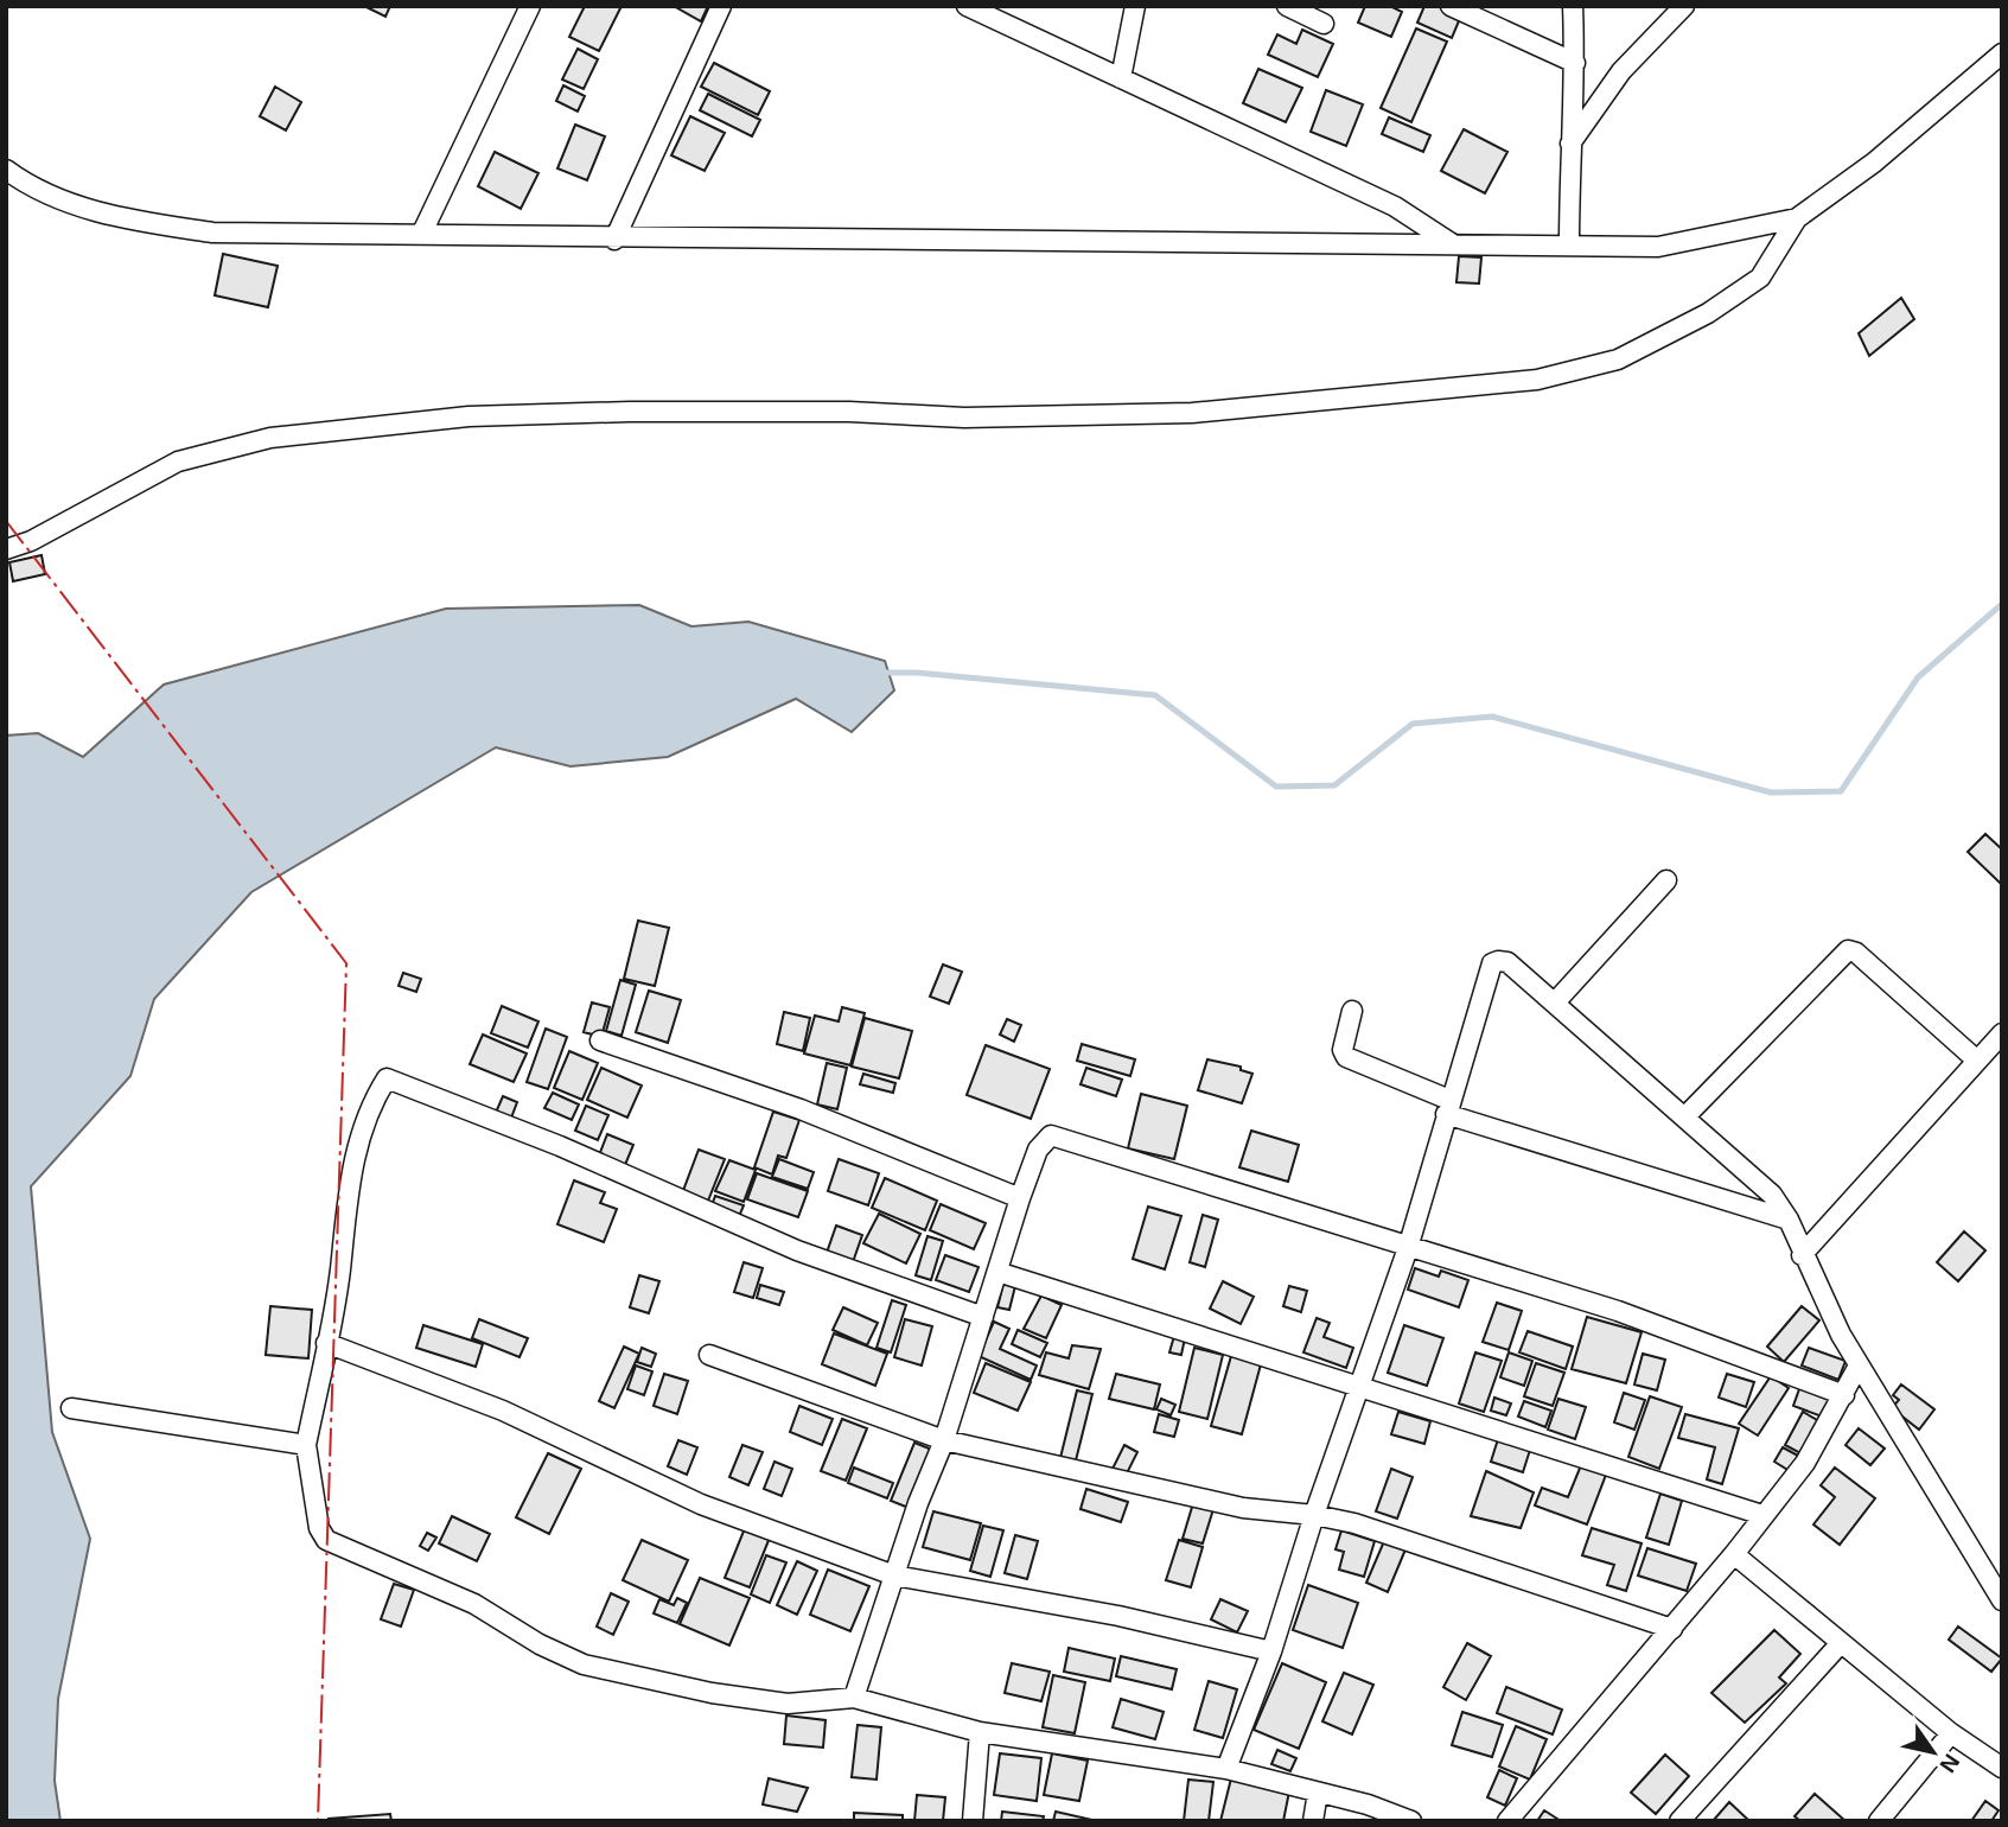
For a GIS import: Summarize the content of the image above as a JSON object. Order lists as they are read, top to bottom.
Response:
{
  "north": "bottom right"
}
